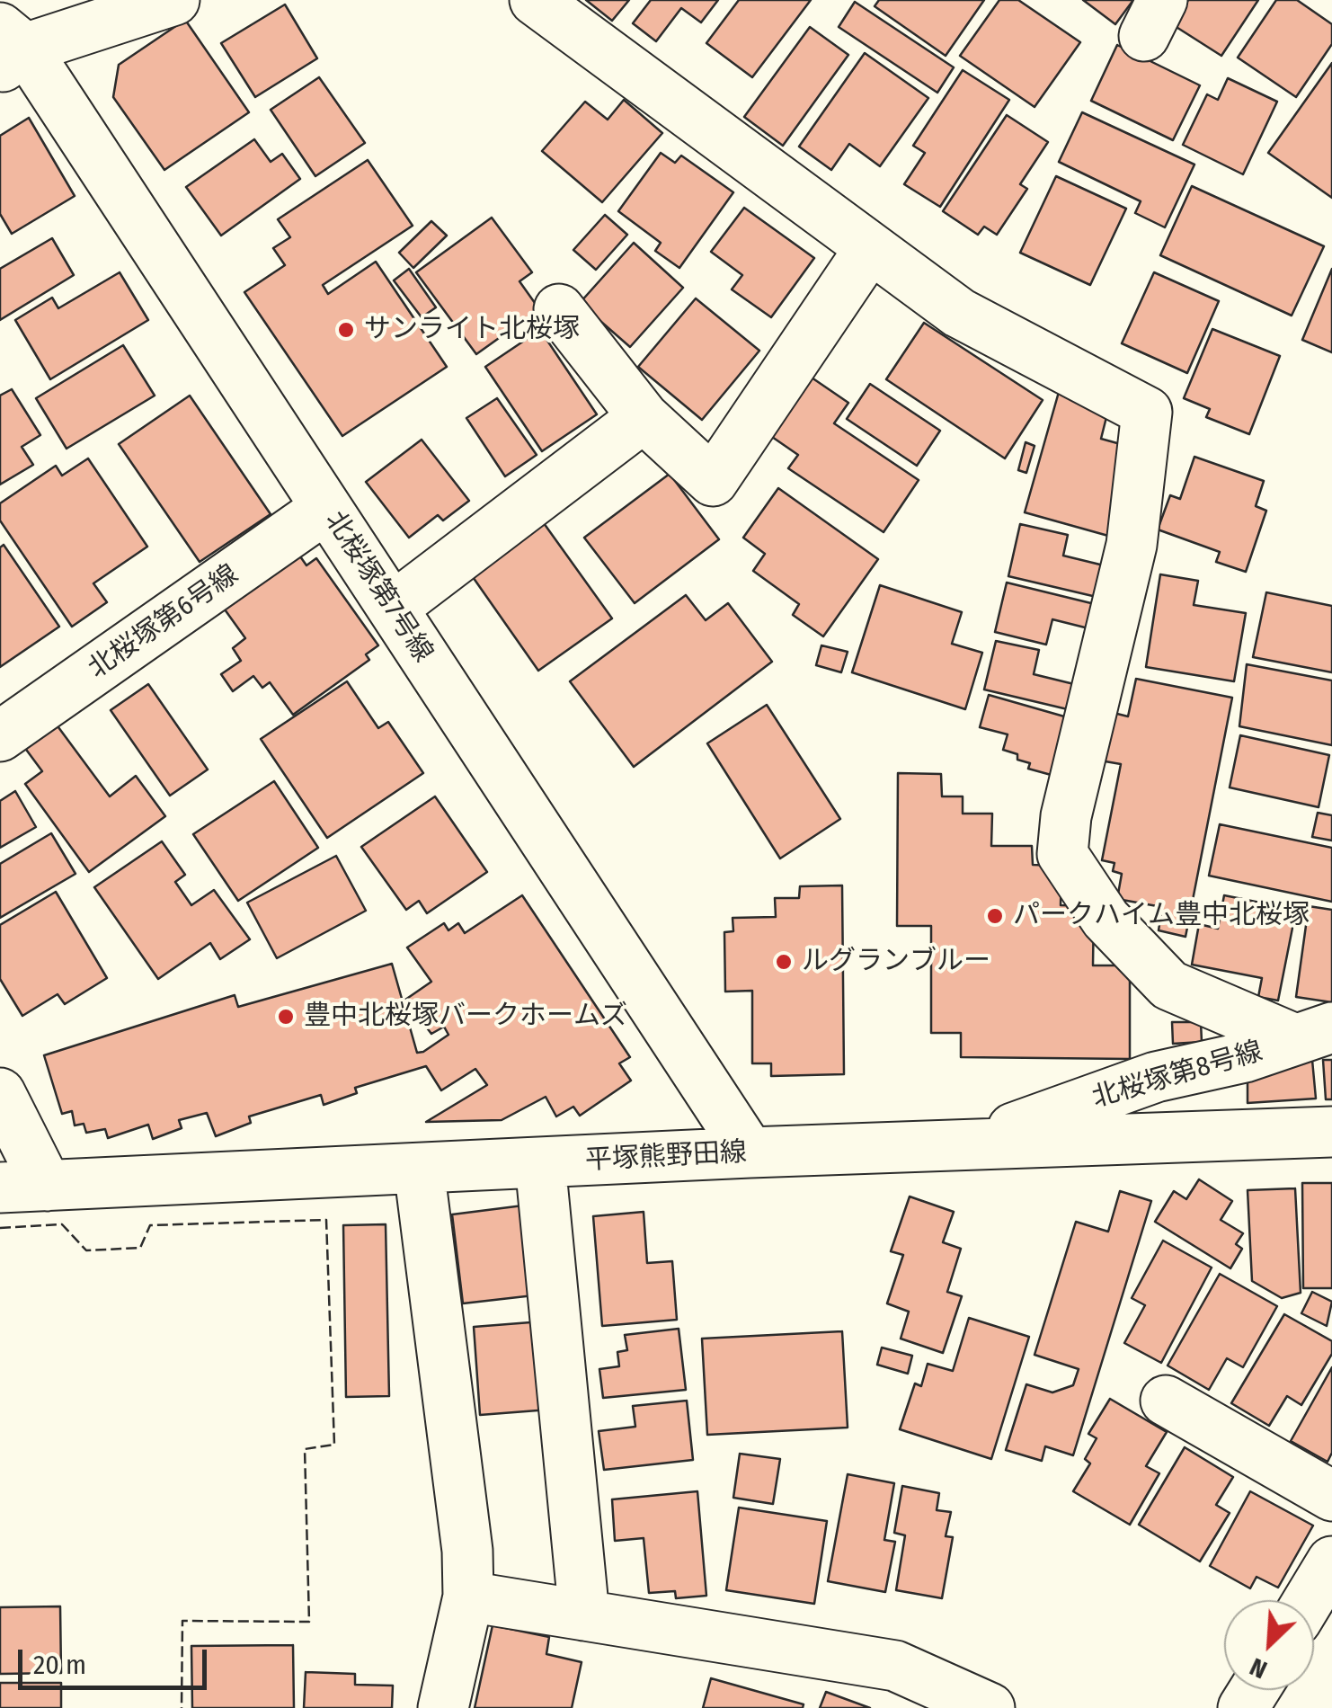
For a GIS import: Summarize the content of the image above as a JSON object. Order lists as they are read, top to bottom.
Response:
{
  "streets": {
    "street": [
      "北桜塚第7号線",
      "北桜塚第6号線",
      "北桜塚第8号線",
      "平塚熊野田線"
    ]
  },
  "crossings": [
    ["北桜塚第7号線", "北桜塚第6号線"],
    ["北桜塚第7号線", "平塚熊野田線"],
    ["北桜塚第8号線", "平塚熊野田線"]
  ],
  "places": [
    "サンライト北桜塚",
    "パークハイム豊中北桜塚",
    "ルグランブルー",
    "豊中北桜塚バークホームズ"
  ],
  "scale_bar": "20 m",
  "north": "bottom left"
}
